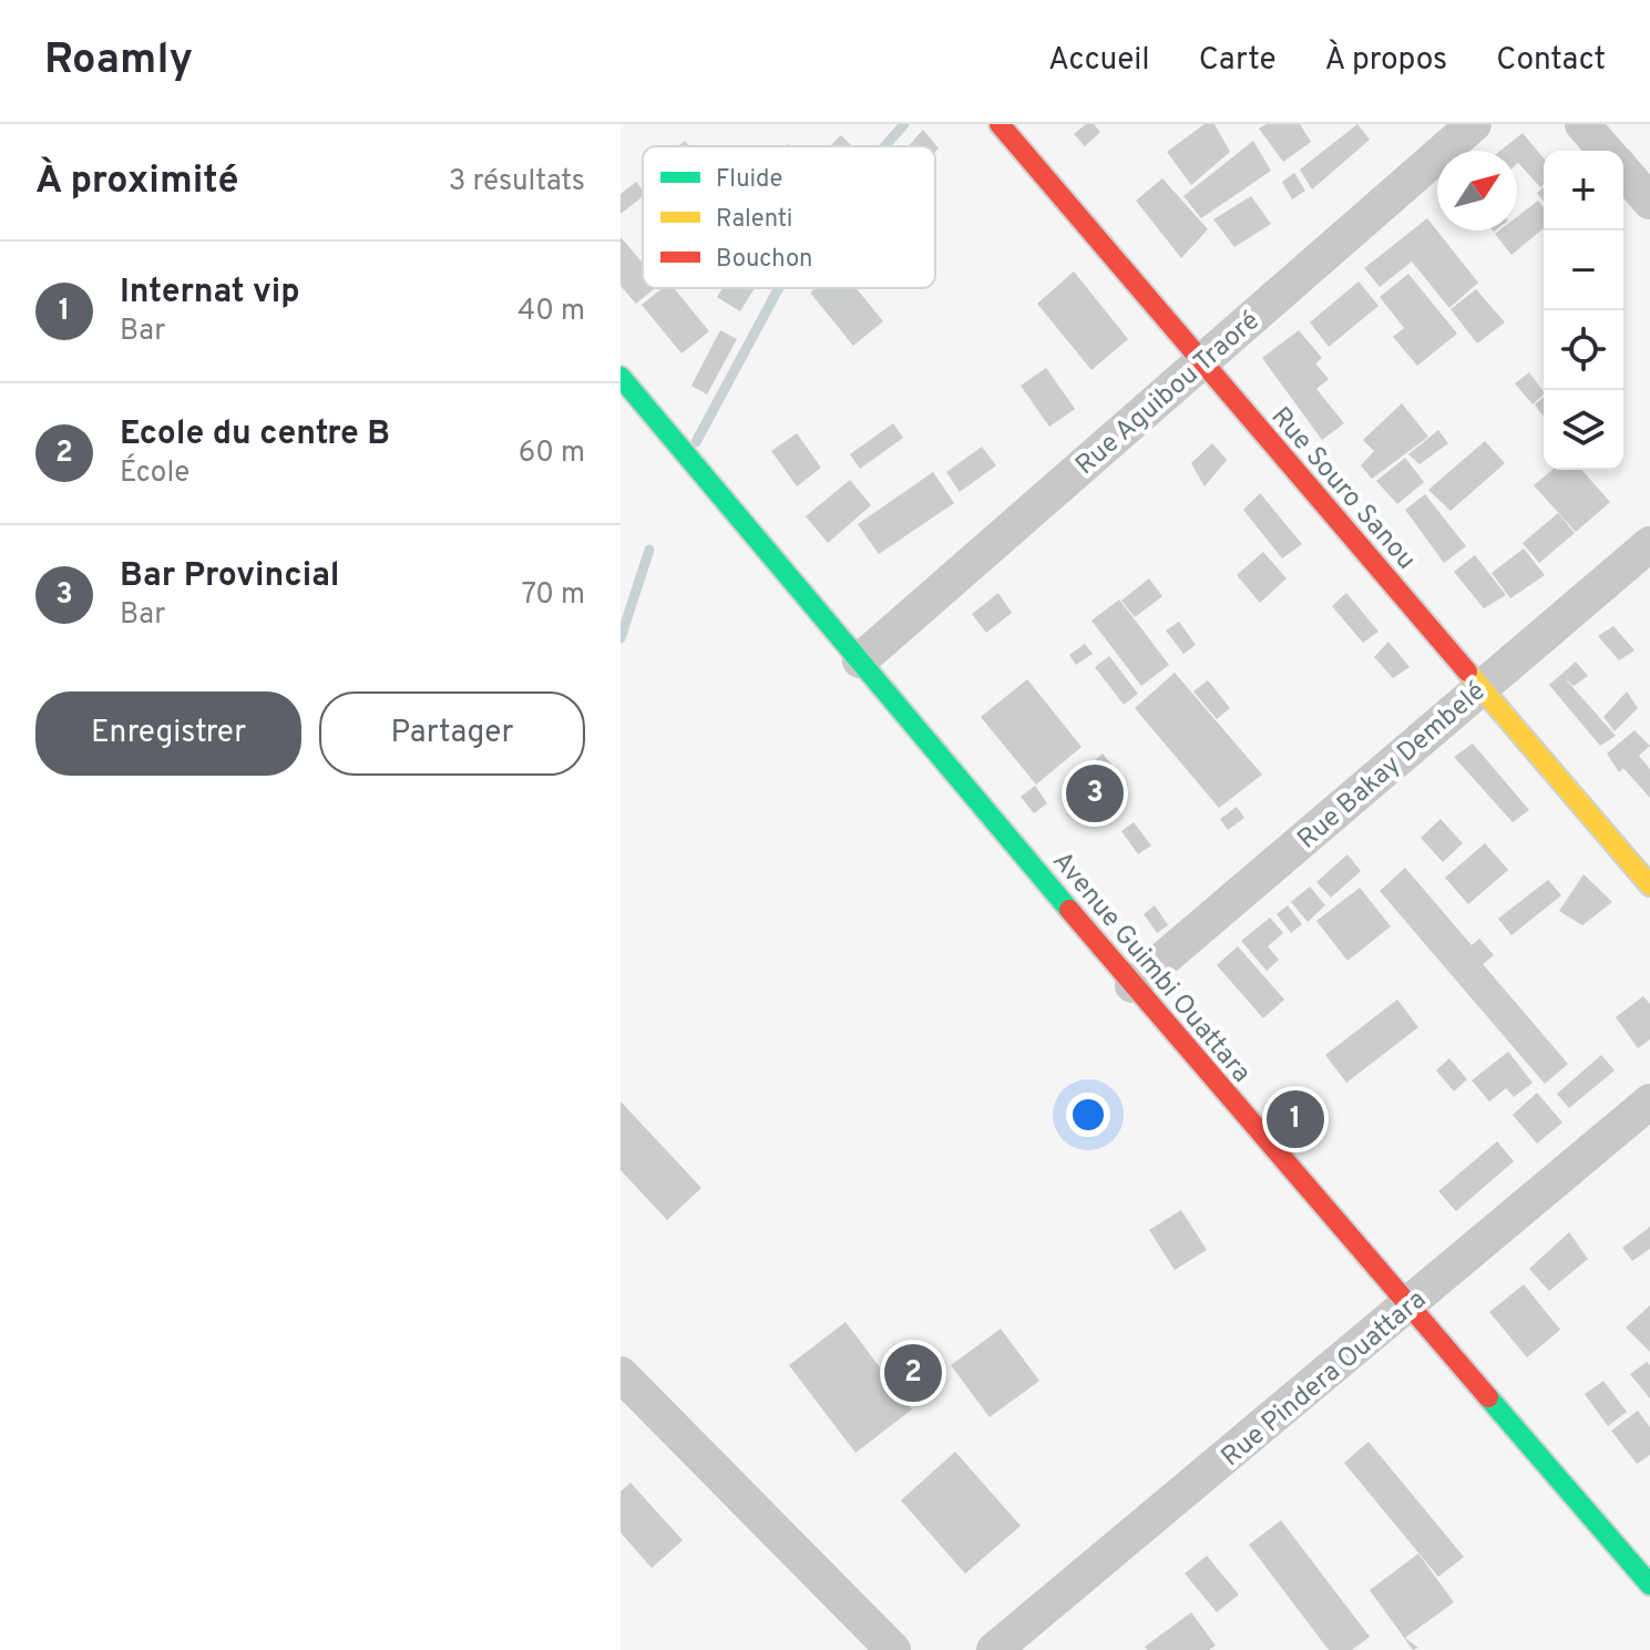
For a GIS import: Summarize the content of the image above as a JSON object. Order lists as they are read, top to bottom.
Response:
{
  "streets": {
    "street": [
      "Rue Aguibou Traoré",
      "Rue Souro Sanou",
      "Rue Bakay Dembelé",
      "Avenue Guimbi Ouattara",
      "Rue Pindera Ouattara"
    ]
  },
  "crossings": [
    ["Rue Aguibou Traoré", "Rue Souro Sanou"],
    ["Rue Aguibou Traoré", "Avenue Guimbi Ouattara"],
    ["Rue Souro Sanou", "Rue Bakay Dembelé"],
    ["Rue Bakay Dembelé", "Avenue Guimbi Ouattara"],
    ["Avenue Guimbi Ouattara", "Rue Pindera Ouattara"]
  ],
  "legend": ["Fluide", "Ralenti", "Bouchon"],
  "north": "top right",
  "page": {
    "header": "Roamly",
    "nav": [
      "Accueil",
      "Carte",
      "À propos",
      "Contact"
    ],
    "heading": ["À proximité", "3 résultats"],
    "map_buttons": ["+", "−"],
    "list": [
      {
        "mark": "1",
        "name": "Internat vip",
        "note": "Bar",
        "value": "40 m"
      },
      {
        "mark": "2",
        "name": "Ecole du centre B",
        "note": "École",
        "value": "60 m"
      },
      {
        "mark": "3",
        "name": "Bar Provincial",
        "note": "Bar",
        "value": "70 m"
      }
    ],
    "buttons": ["Enregistrer", "Partager"],
    "pins": ["3", "1", "2"]
  }
}
